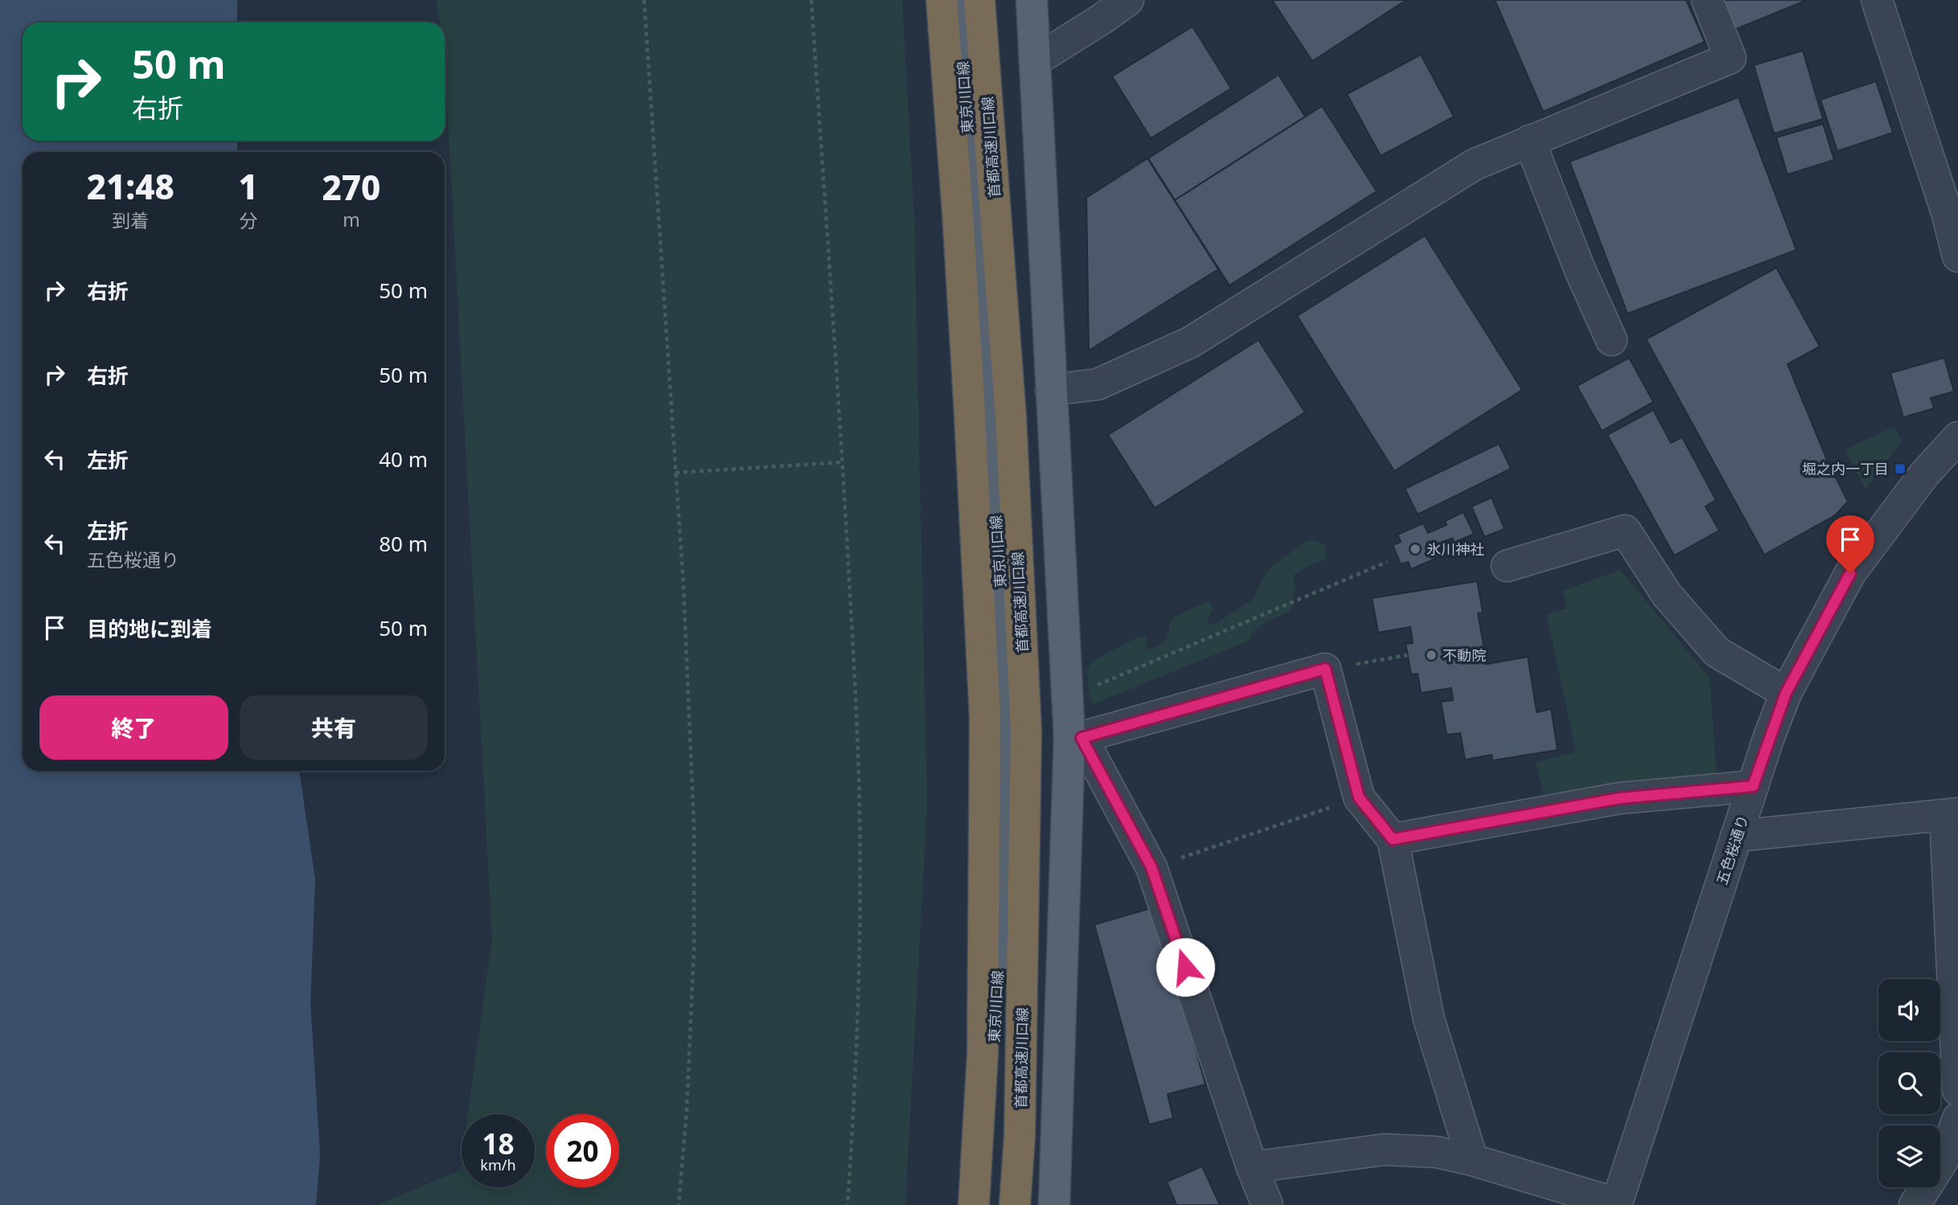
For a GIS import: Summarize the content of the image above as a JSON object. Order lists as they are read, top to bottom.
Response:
{
  "streets": {
    "highway": ["首都高速川口線"],
    "main road": ["東京川口線"],
    "street": ["五色桜通り"]
  },
  "places": {
    "transit": ["堀之内一丁目"],
    "other": ["氷川神社", "不動院"]
  },
  "page": {
    "turn": ["50 m", "右折"],
    "eta": [
      "21:48",
      "到着",
      "1",
      "分",
      "270",
      "m"
    ],
    "list": [
      {
        "name": "右折",
        "value": "50 m"
      },
      {
        "name": "右折",
        "value": "50 m"
      },
      {
        "name": "左折",
        "value": "40 m"
      },
      {
        "name": "左折",
        "note": "五色桜通り",
        "value": "80 m"
      },
      {
        "name": "目的地に到着",
        "value": "50 m"
      }
    ],
    "buttons": ["終了", "共有"],
    "speed": "18 km/h",
    "limit": "20"
  }
}
